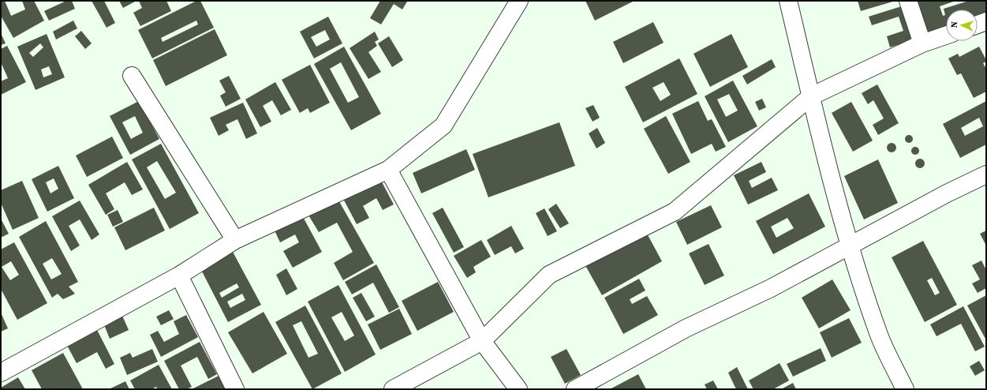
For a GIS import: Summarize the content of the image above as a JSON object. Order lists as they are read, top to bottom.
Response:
{
  "north": "left"
}
